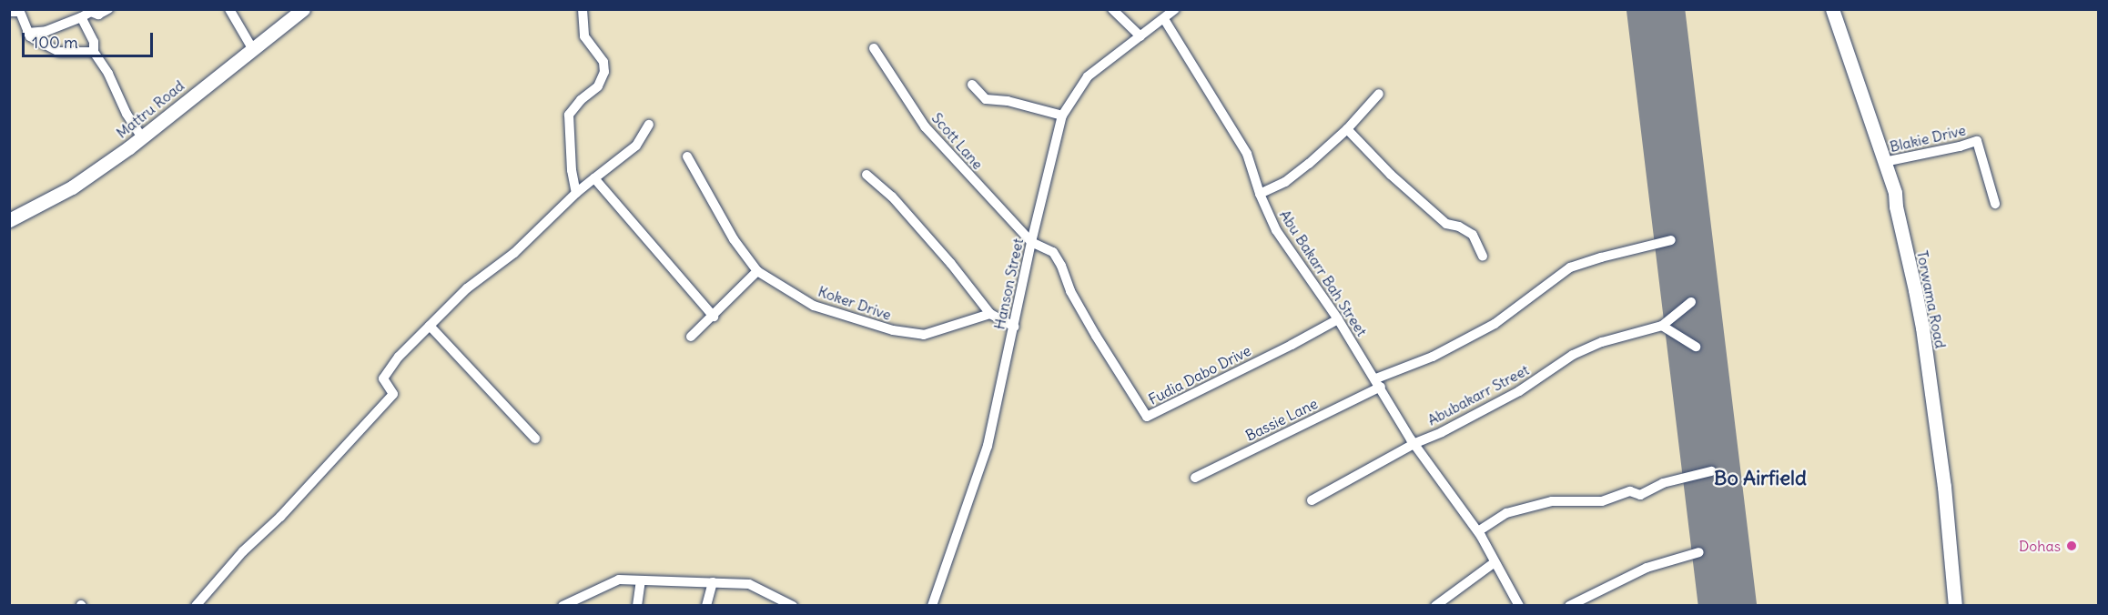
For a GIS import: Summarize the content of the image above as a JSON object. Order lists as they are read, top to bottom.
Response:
{
  "streets": {
    "main road": ["Mattru Road", "Torwama Road"],
    "street": [
      "Blakie Drive",
      "Scott Lane",
      "Abu Bakarr Bah Street",
      "Hanson Street",
      "Koker Drive",
      "Fudia Dabo Drive",
      "Abubakarr Street",
      "Bassie Lane"
    ]
  },
  "crossings": [
    ["Blakie Drive", "Torwama Road"],
    ["Scott Lane", "Hanson Street"],
    ["Scott Lane", "Fudia Dabo Drive"],
    ["Abu Bakarr Bah Street", "Hanson Street"],
    ["Abu Bakarr Bah Street", "Fudia Dabo Drive"],
    ["Abu Bakarr Bah Street", "Abubakarr Street"],
    ["Abu Bakarr Bah Street", "Bassie Lane"],
    ["Hanson Street", "Fudia Dabo Drive"]
  ],
  "districts": ["Bo Airfield"],
  "places": ["Dohas"],
  "scale_bar": "100 m"
}
